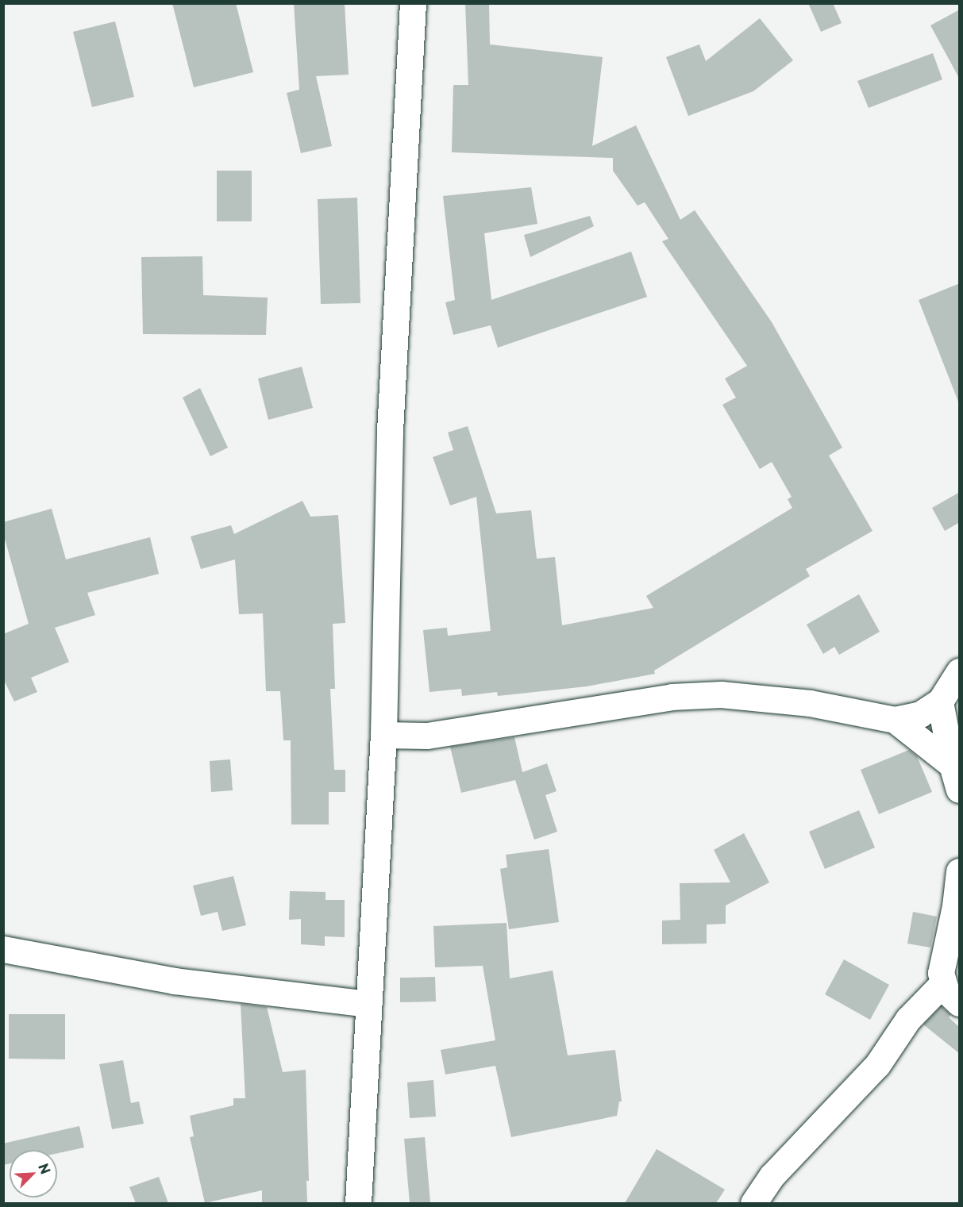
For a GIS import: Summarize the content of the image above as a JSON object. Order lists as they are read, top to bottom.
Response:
{
  "north": "top right"
}
